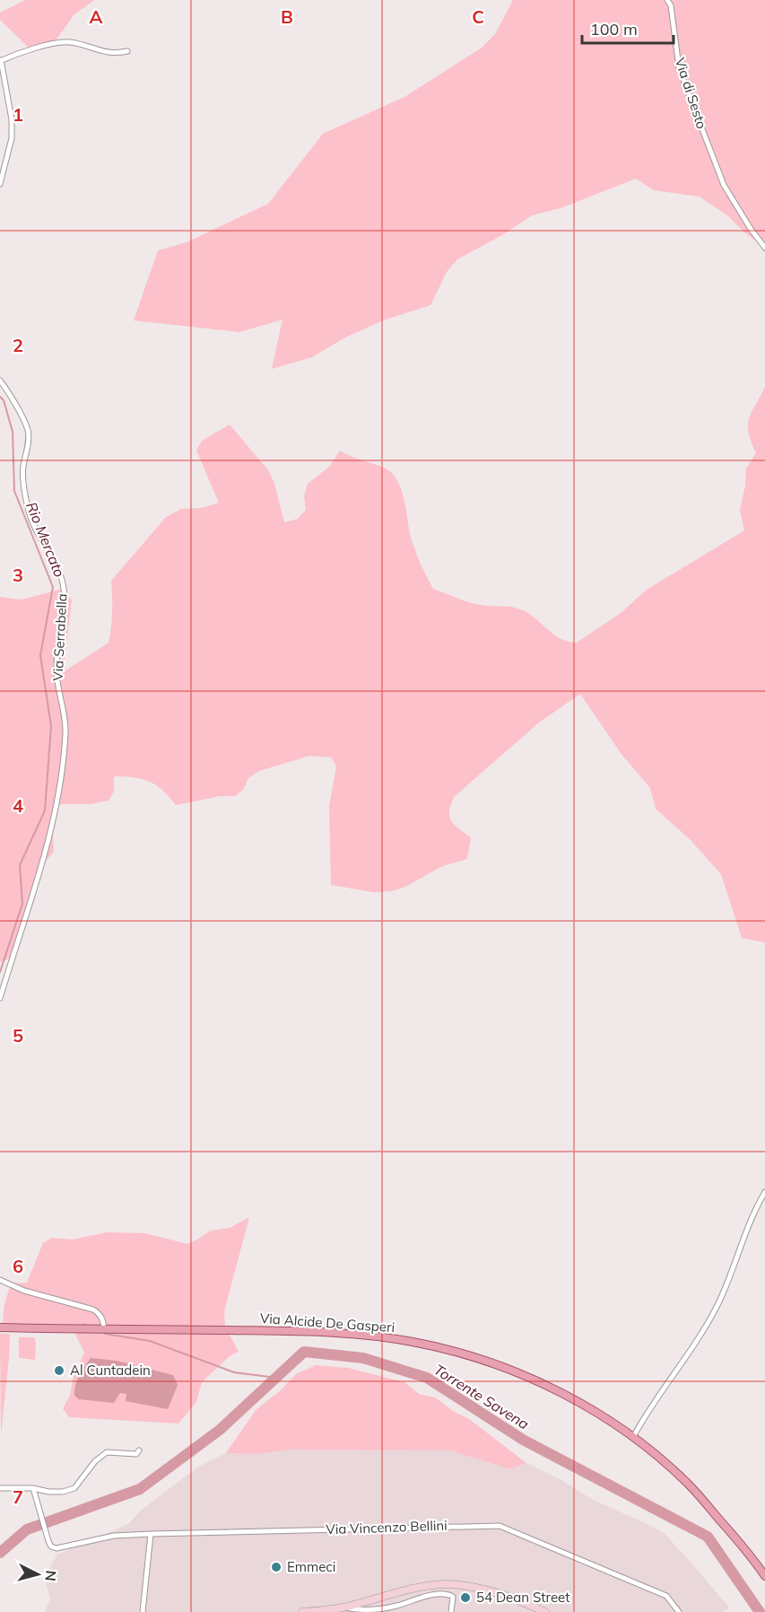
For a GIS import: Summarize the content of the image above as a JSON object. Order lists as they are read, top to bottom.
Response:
{
  "streets": {
    "main road": ["Via Alcide De Gasperi"],
    "street": ["Via di Sesto", "Via Serrabella", "Via Vincenzo Bellini"]
  },
  "water": ["Rio Mercato", "Torrente Savena"],
  "places": ["Al Cuntadein", "Emmeci", "54 Dean Street"],
  "scale_bar": "100 m",
  "north": "right",
  "grid": {
    "columns": ["A", "B", "C"],
    "rows": [
      "1",
      "2",
      "3",
      "4",
      "5",
      "6",
      "7"
    ]
  }
}
